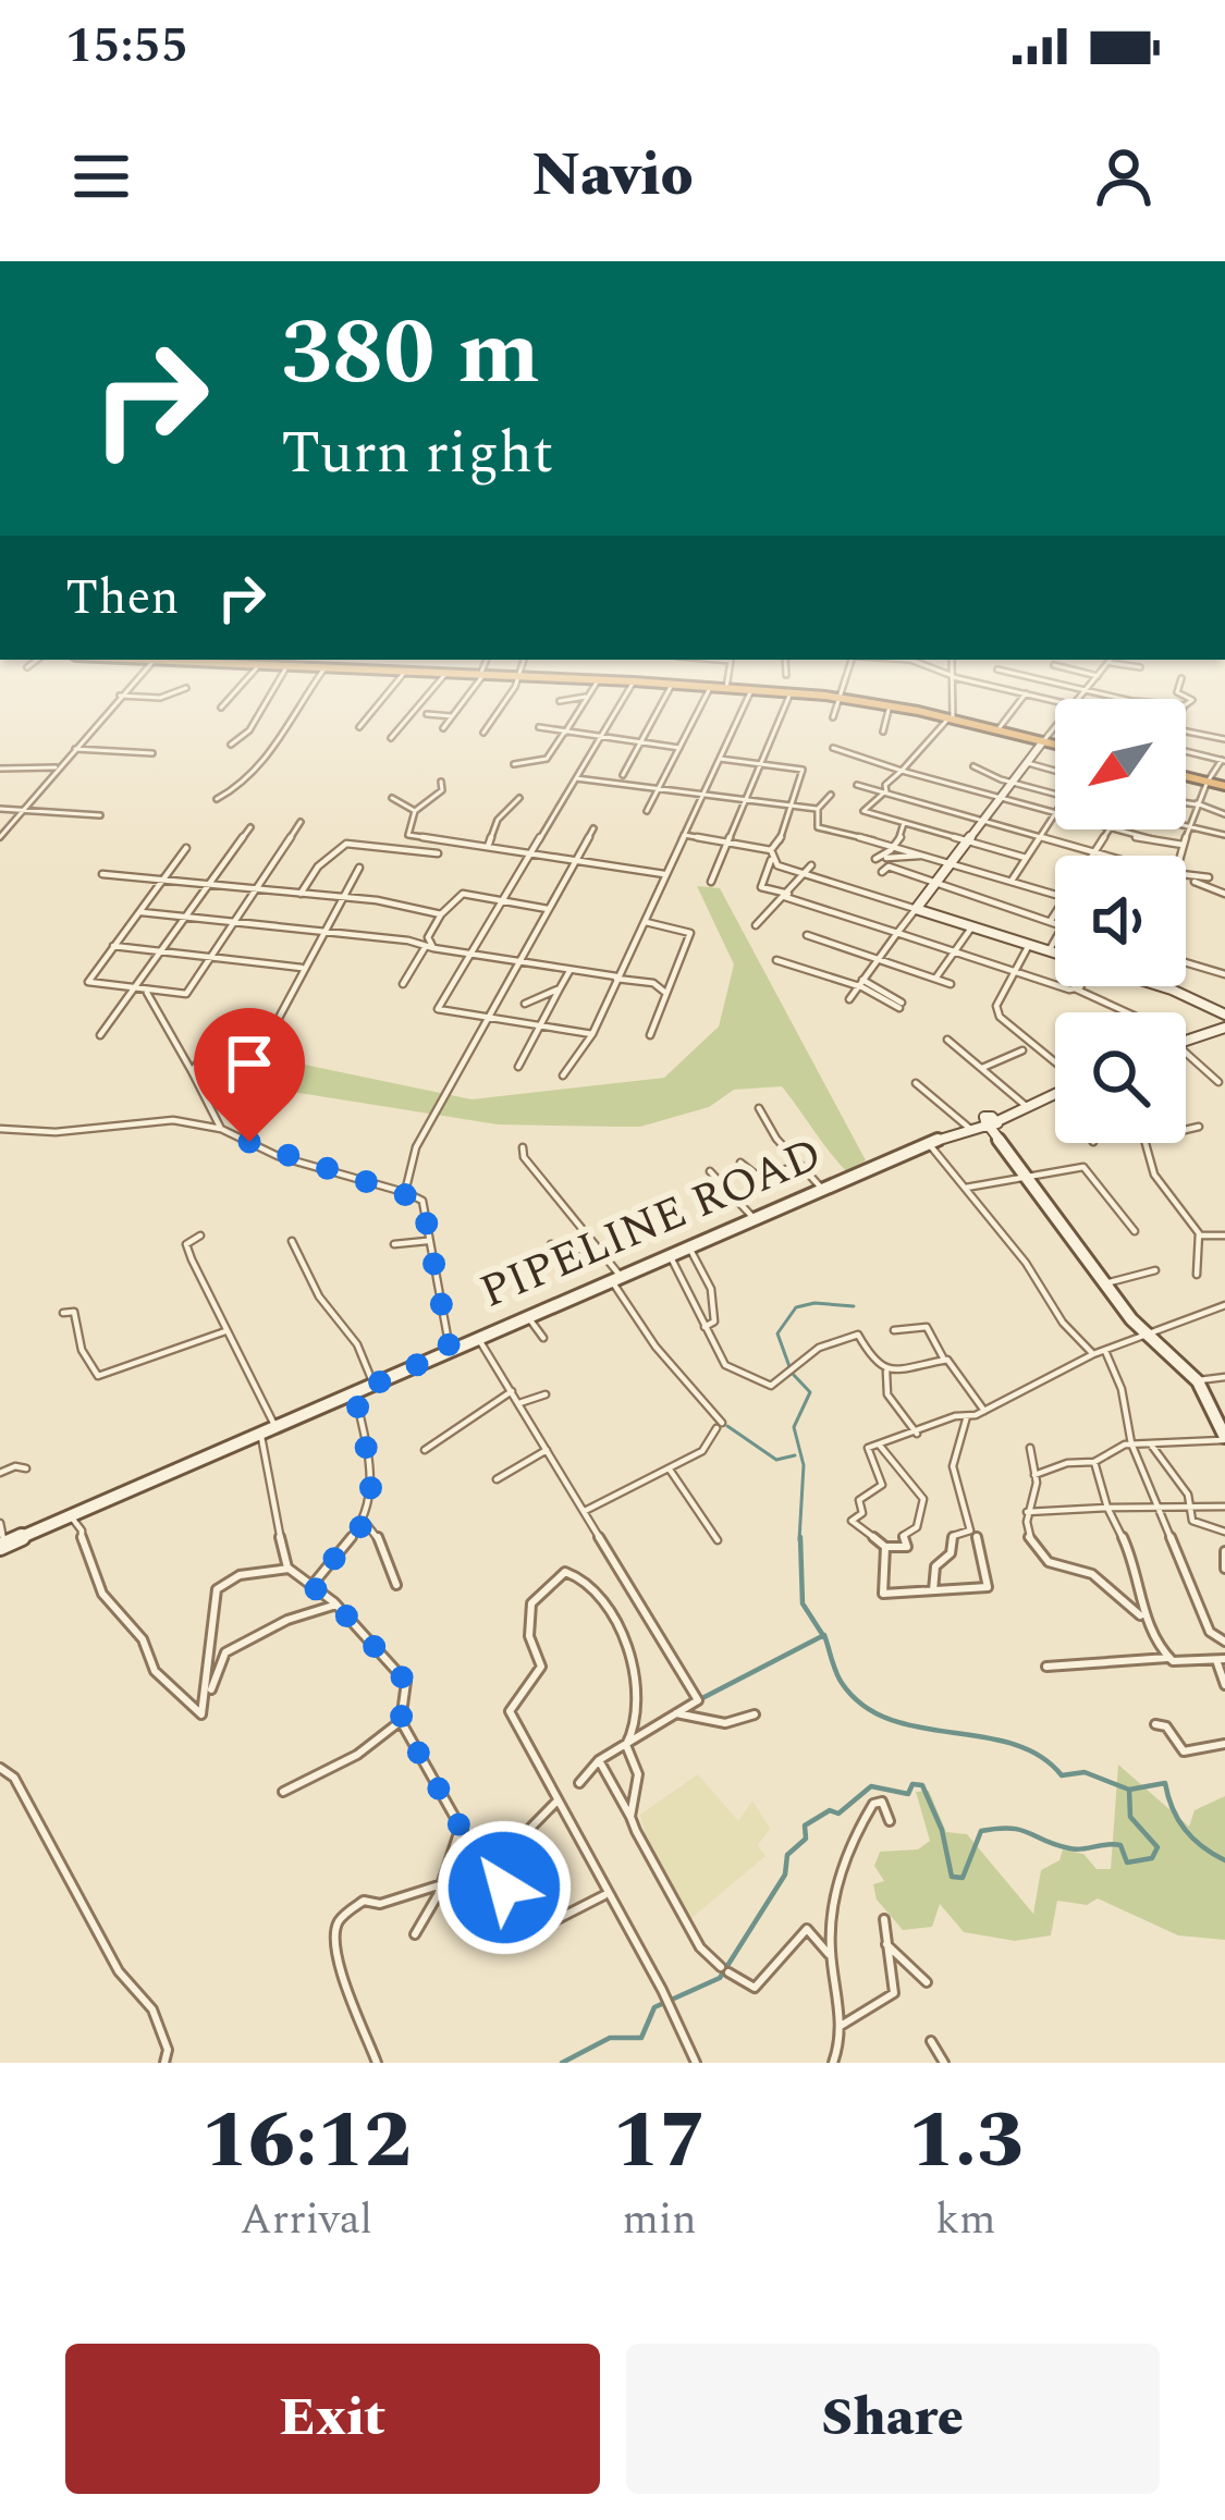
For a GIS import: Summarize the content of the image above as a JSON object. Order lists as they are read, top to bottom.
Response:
{
  "streets": {
    "street": ["PIPELINE ROAD"]
  },
  "north": "bottom left",
  "page": {
    "status": "15:55",
    "header": "Navio",
    "turn": ["380 m", "Turn right"],
    "then": "Then",
    "eta": [
      "16:12",
      "Arrival",
      "17",
      "min",
      "1.3",
      "km"
    ],
    "buttons": ["Exit", "Share"]
  }
}
